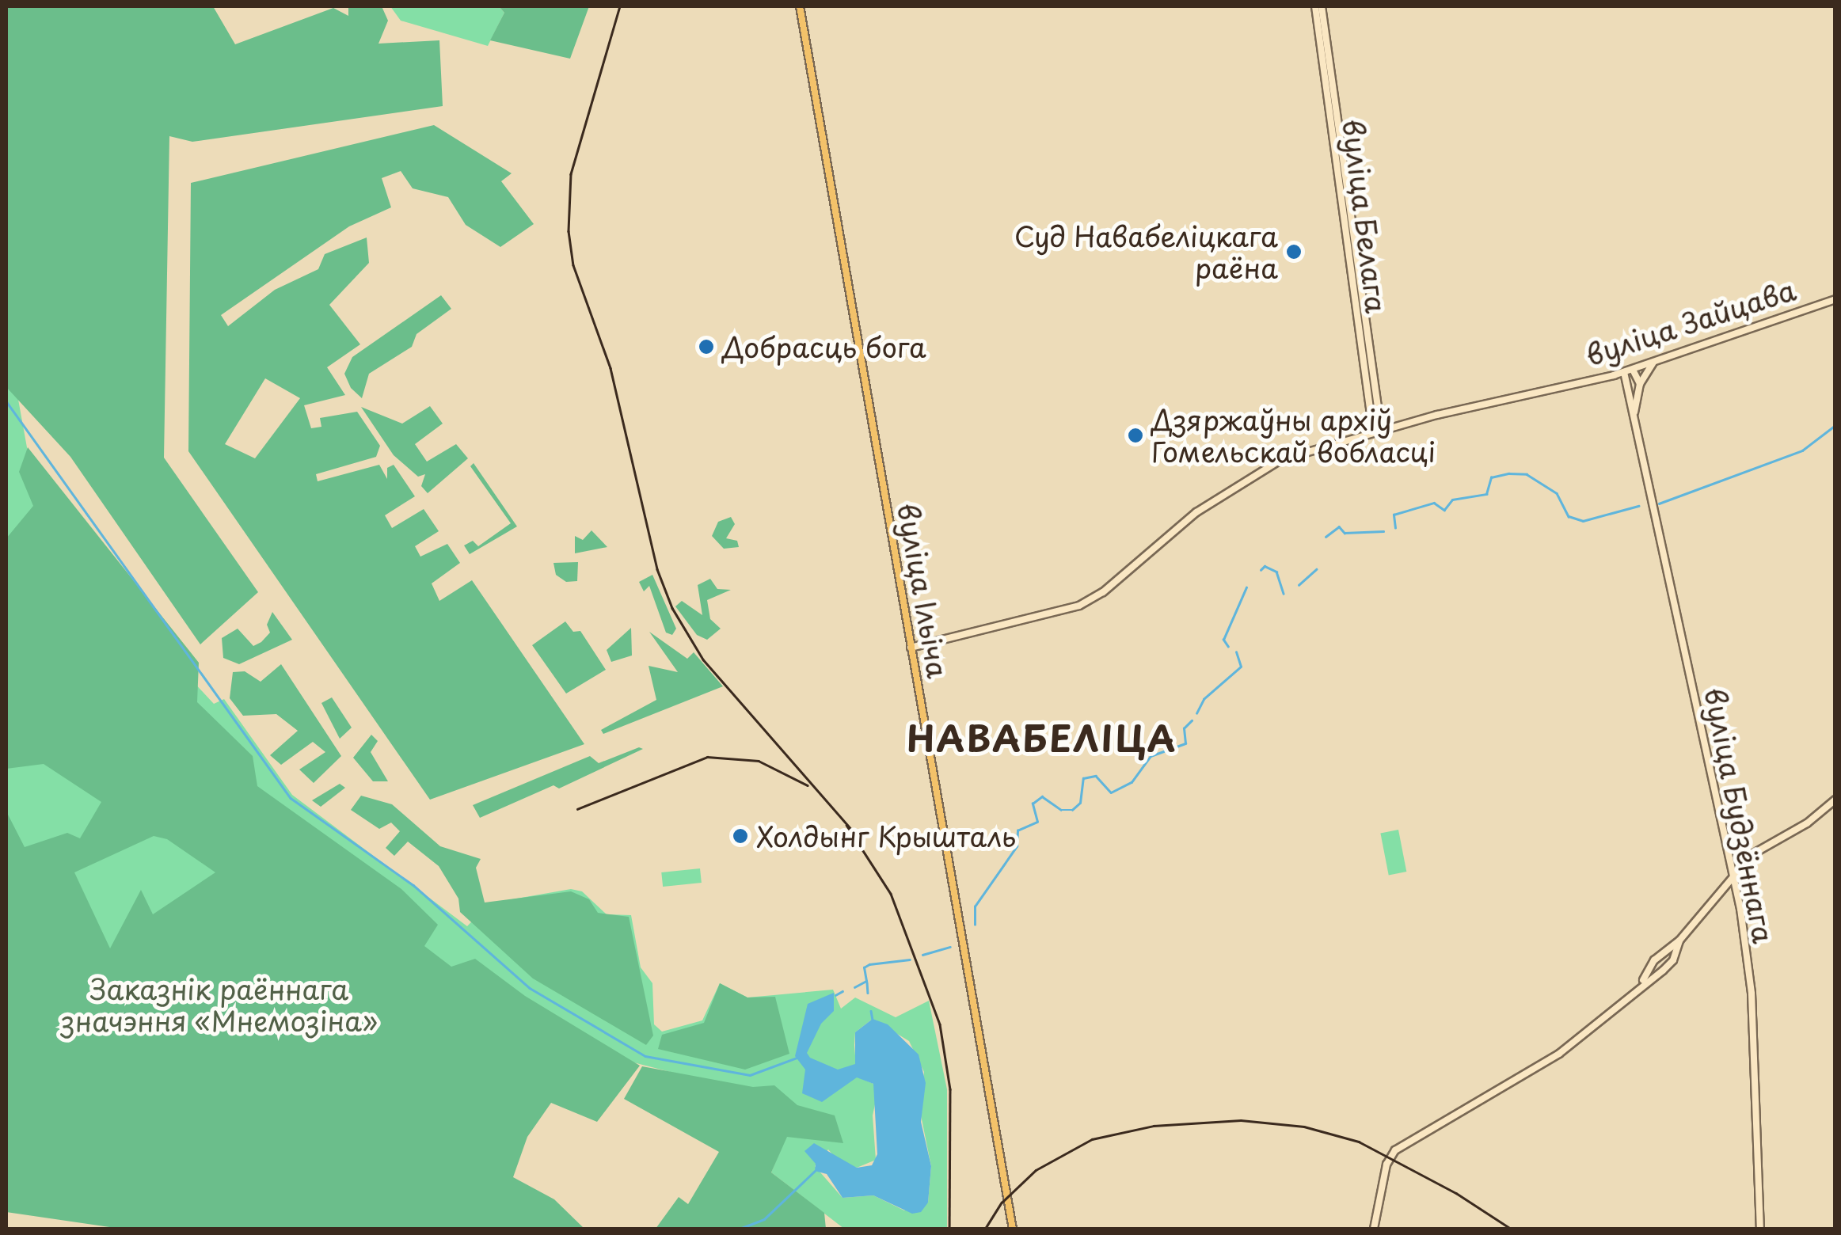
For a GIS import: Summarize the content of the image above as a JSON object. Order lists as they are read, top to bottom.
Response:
{
  "streets": {
    "main road": ["вуліца Ільіча"],
    "street": ["вуліца Белага", "вуліца Зайцава", "вуліца Будзённага"]
  },
  "crossings": [
    ["вуліца Белага", "вуліца Зайцава"],
    ["вуліца Зайцава", "вуліца Ільіча"],
    ["вуліца Зайцава", "вуліца Будзённага"]
  ],
  "districts": ["НАВАБЕЛІЦА"],
  "parks": ["Заказнік раённага значэння «Мнемозіна»"],
  "places": [
    "Суд Навабеліцкага раёна",
    "Добрасць бога",
    "Дзяржаўны архіў Гомельскай вобласці",
    "Холдынг Крышталь"
  ]
}
